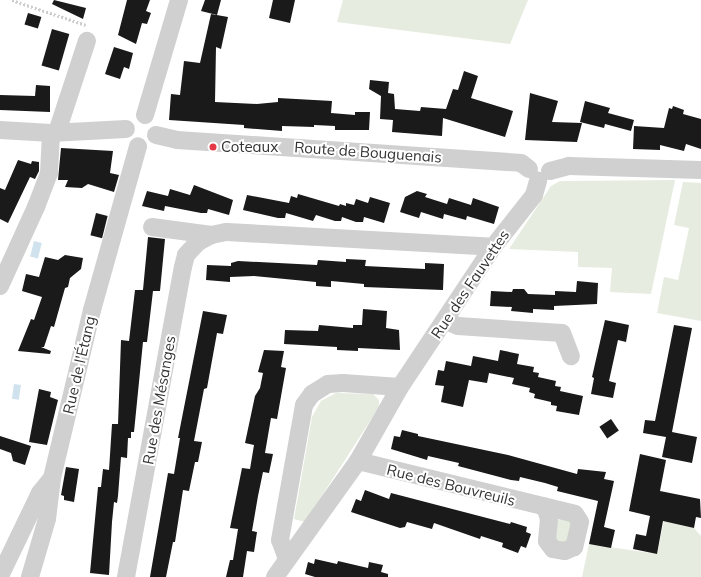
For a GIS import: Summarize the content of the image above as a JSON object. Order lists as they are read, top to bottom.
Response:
{
  "streets": {
    "street": [
      "Route de Bouguenais",
      "Rue des Fauvettes",
      "Rue de l'Étang",
      "Rue des Mésanges",
      "Rue des Bouvreuils"
    ]
  },
  "crossings": [
    ["Route de Bouguenais", "Rue des Fauvettes"],
    ["Route de Bouguenais", "Rue de l'Étang"],
    ["Rue des Fauvettes", "Rue des Mésanges"],
    ["Rue des Fauvettes", "Rue des Bouvreuils"]
  ],
  "places": ["Coteaux"]
}
